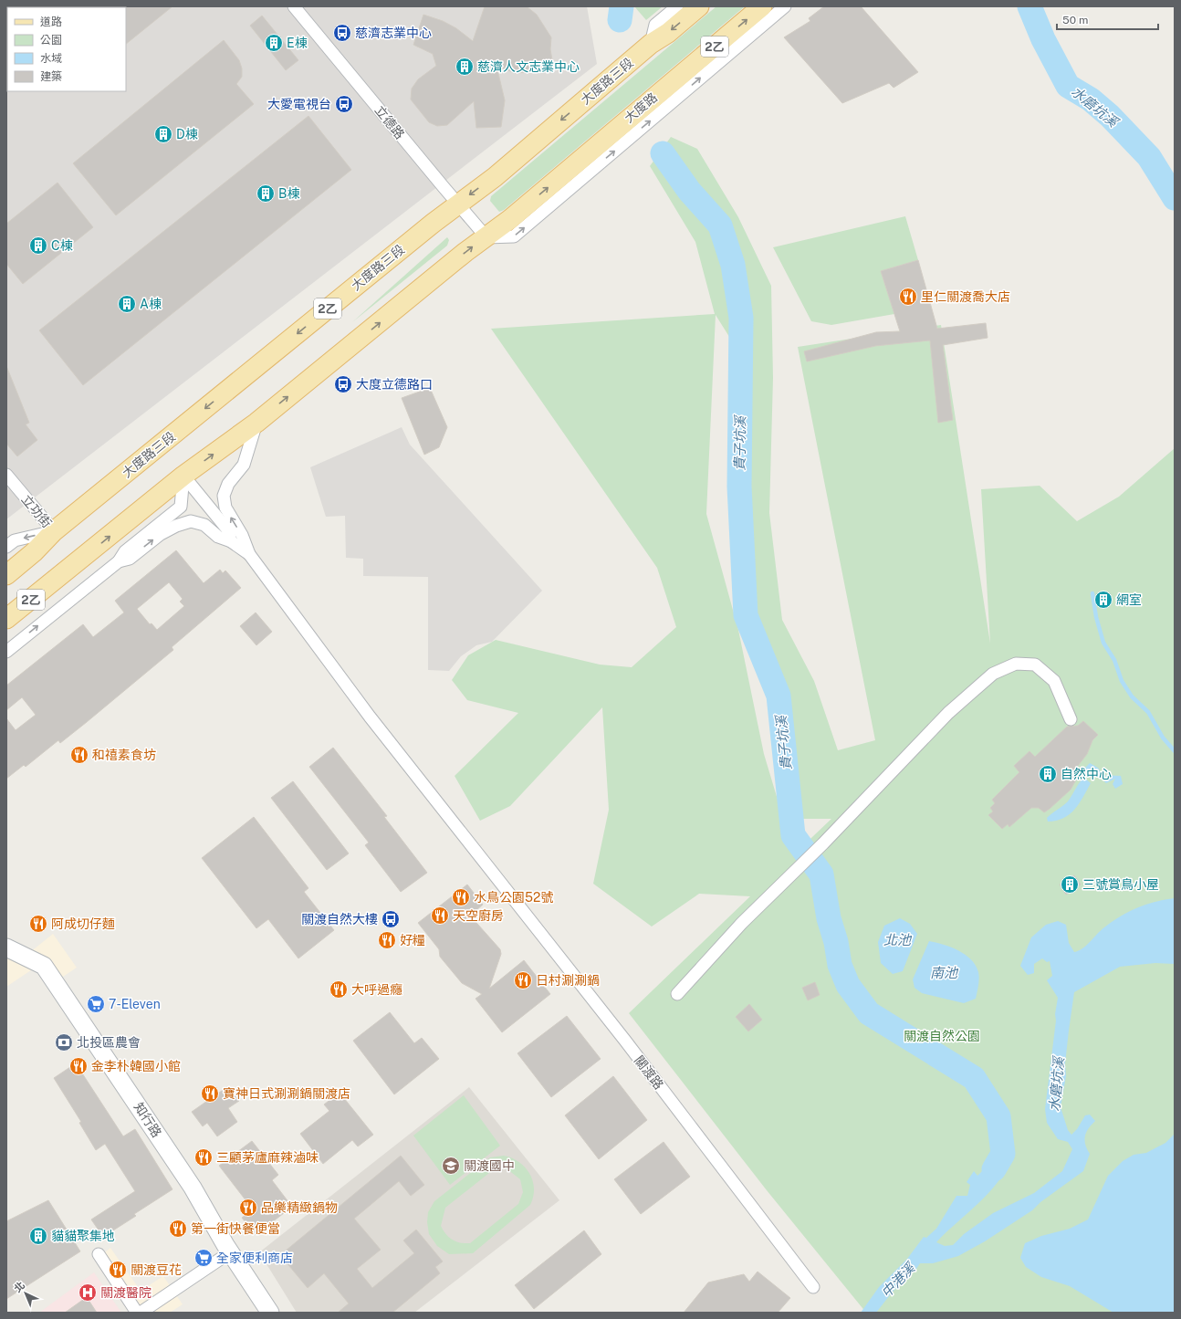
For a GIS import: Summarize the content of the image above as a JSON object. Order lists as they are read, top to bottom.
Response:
{
  "streets": {
    "main road": ["2乙", "大度路三段", "大度路"],
    "street": [
      "立德路",
      "立功街",
      "關渡路",
      "知行路"
    ]
  },
  "crossings": [
    ["2乙", "大度路三段"],
    ["2乙", "大度路"],
    ["2乙", "立德路"],
    ["大度路三段", "立德路"],
    ["大度路三段", "立功街"],
    ["大度路", "立德路"]
  ],
  "one_way": ["大度路"],
  "water": [
    "水磨坑溪",
    "貴子坑溪",
    "北池",
    "南池",
    "中港溪"
  ],
  "parks": ["關渡自然公園"],
  "places": {
    "bus stop": [
      "慈濟志業中心",
      "大愛電視台",
      "大度立德路口",
      "關渡自然大樓"
    ],
    "building": [
      "E棟",
      "慈濟人文志業中心",
      "D棟",
      "B棟",
      "C棟",
      "A棟",
      "網室",
      "自然中心",
      "三號賞鳥小屋",
      "貓貓聚集地"
    ],
    "restaurant": [
      "里仁關渡喬大店",
      "和禧素食坊",
      "水鳥公園52號",
      "天空廚房",
      "阿成切仔麵",
      "好糧",
      "日村涮涮鍋",
      "大呼過癮",
      "金李朴韓國小館",
      "寶神日式涮涮鍋關渡店",
      "三顧茅廬麻辣滷味",
      "品樂精緻鍋物",
      "第一街快餐便當",
      "關渡豆花"
    ],
    "supermarket": ["7-Eleven", "全家便利商店"],
    "bank": ["北投區農會"],
    "school or university": ["關渡國中"],
    "hospital": ["關渡醫院"]
  },
  "legend": [
    "道路",
    "公園",
    "水域",
    "建築"
  ],
  "scale_bar": "50 m",
  "north": "top left"
}
